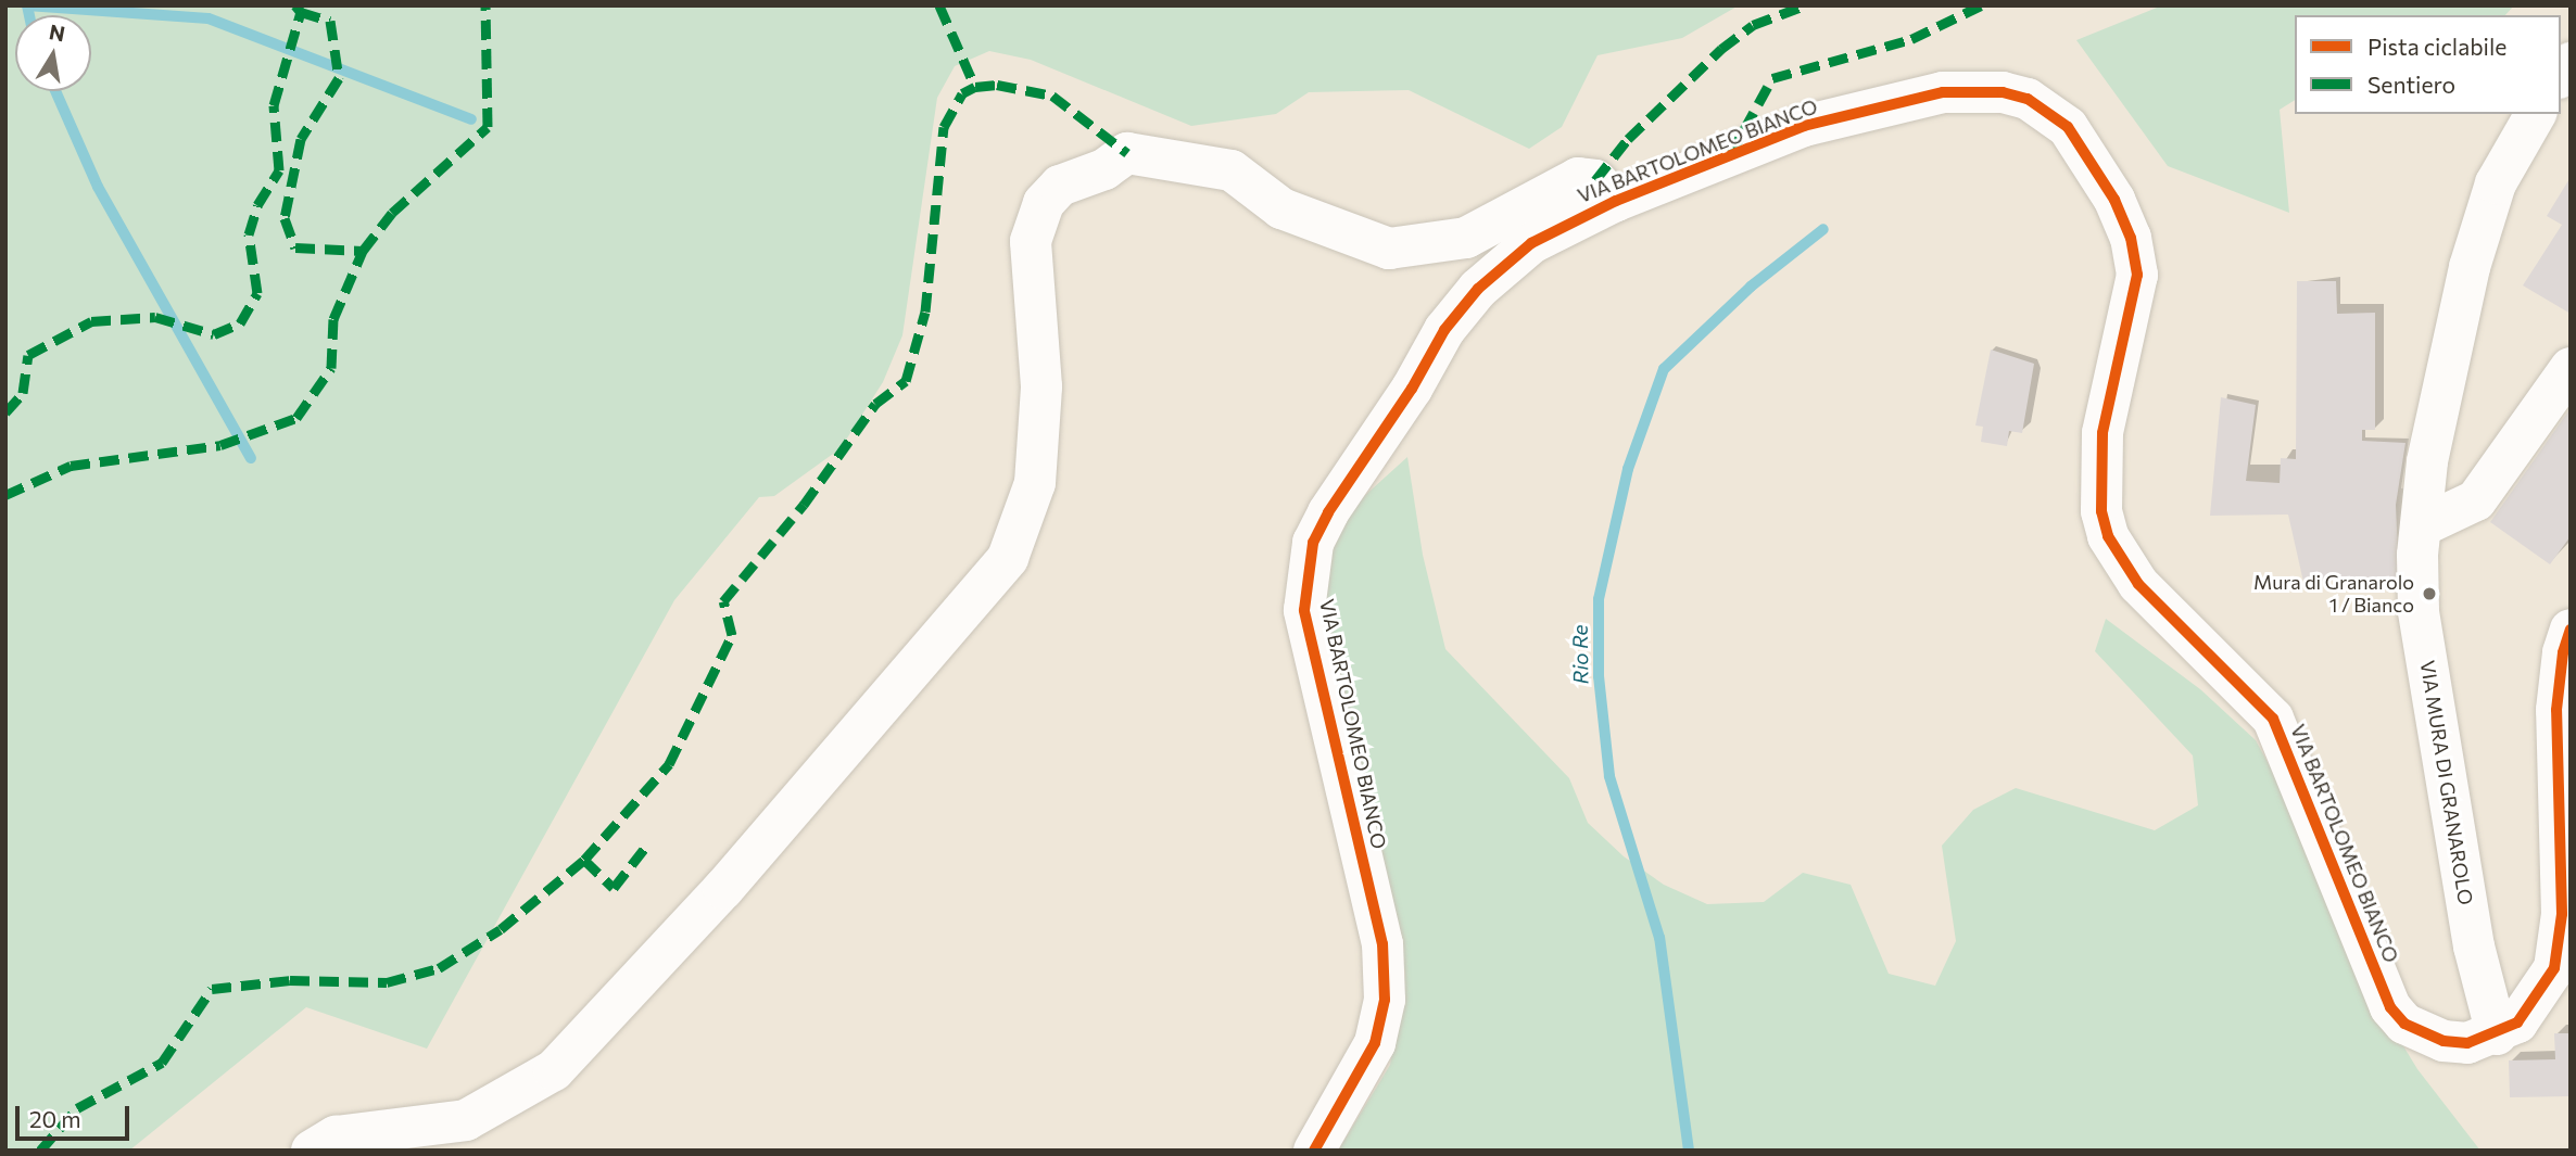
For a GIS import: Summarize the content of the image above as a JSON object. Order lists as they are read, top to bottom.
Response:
{
  "streets": {
    "street": ["VIA BARTOLOMEO BIANCO", "VIA MURA DI GRANAROLO"]
  },
  "crossings": [
    ["VIA BARTOLOMEO BIANCO", "VIA MURA DI GRANAROLO"]
  ],
  "water": ["Rio Re"],
  "places": ["Mura di Granarolo 1 / Bianco"],
  "legend": ["Pista ciclabile", "Sentiero"],
  "scale_bar": "20 m",
  "north": "top"
}
